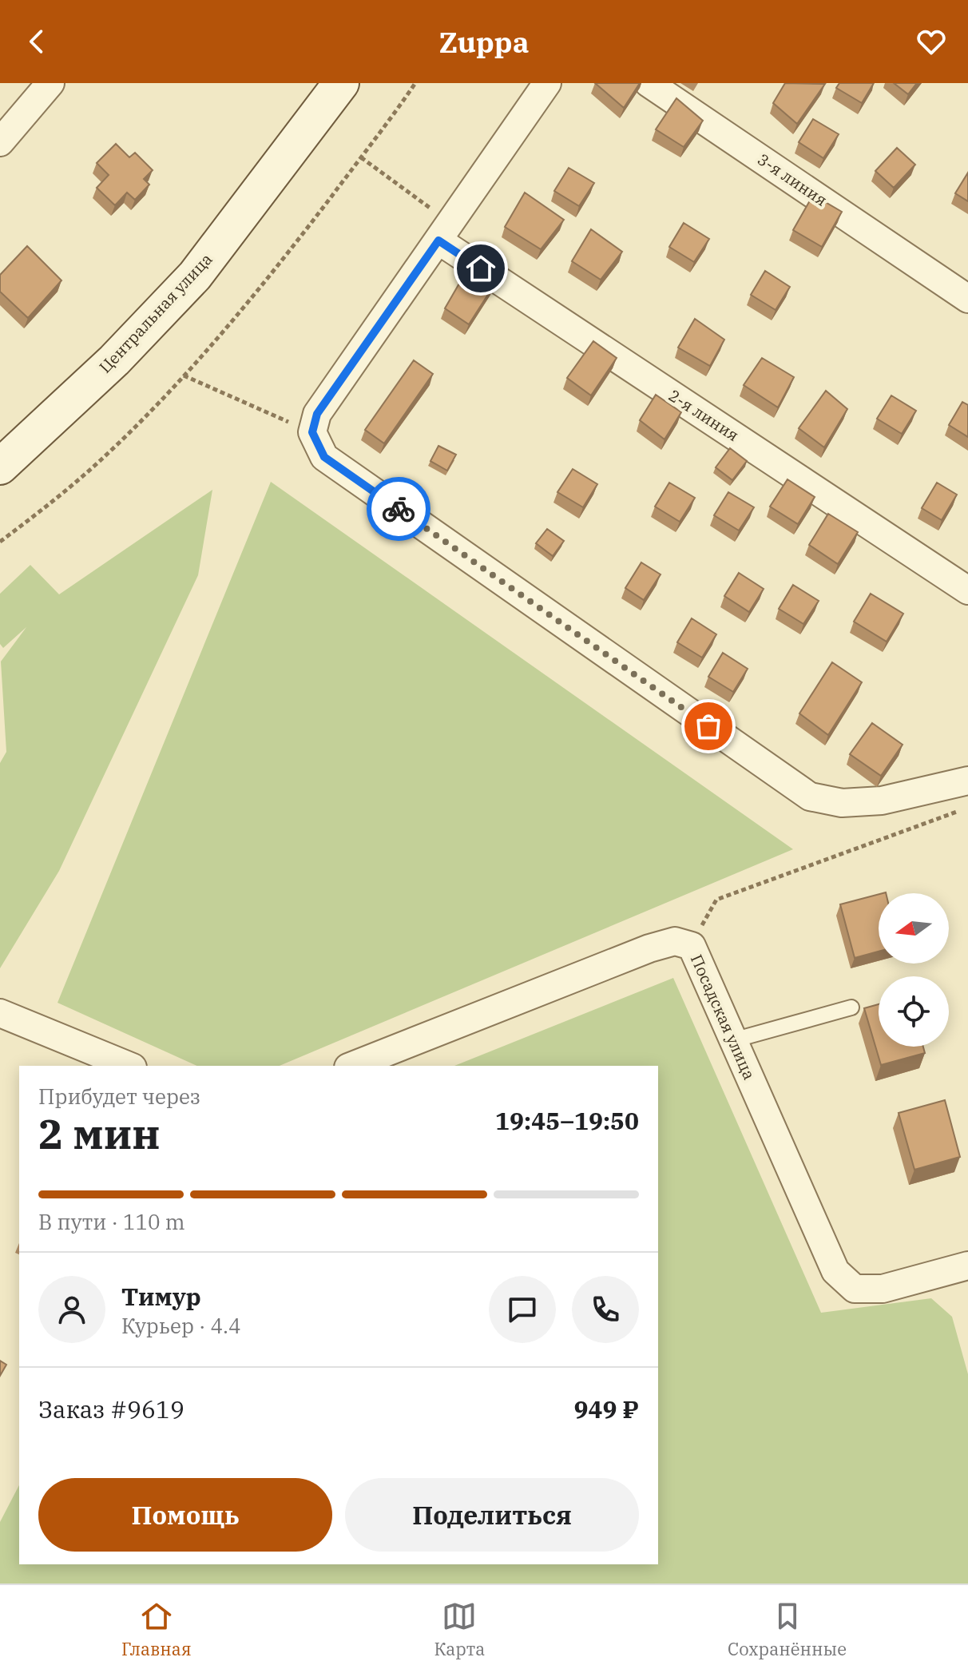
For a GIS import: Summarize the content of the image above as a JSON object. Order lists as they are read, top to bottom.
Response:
{
  "streets": {
    "main road": ["Центральная улица"],
    "street": ["3-я линия", "2-я линия", "Посадская улица"]
  },
  "north": "left",
  "page": {
    "header": "Zuppa",
    "heading": ["2 мин", "Прибудет через", "19:45–19:50"],
    "panel": [
      "Тимур",
      "Курьер · 4.4",
      "Заказ #9619",
      "949 ₽"
    ],
    "bar": "В пути · 110 m",
    "buttons": ["Помощь", "Поделиться"],
    "tabs": ["Главная", "Карта", "Сохранённые"]
  }
}
